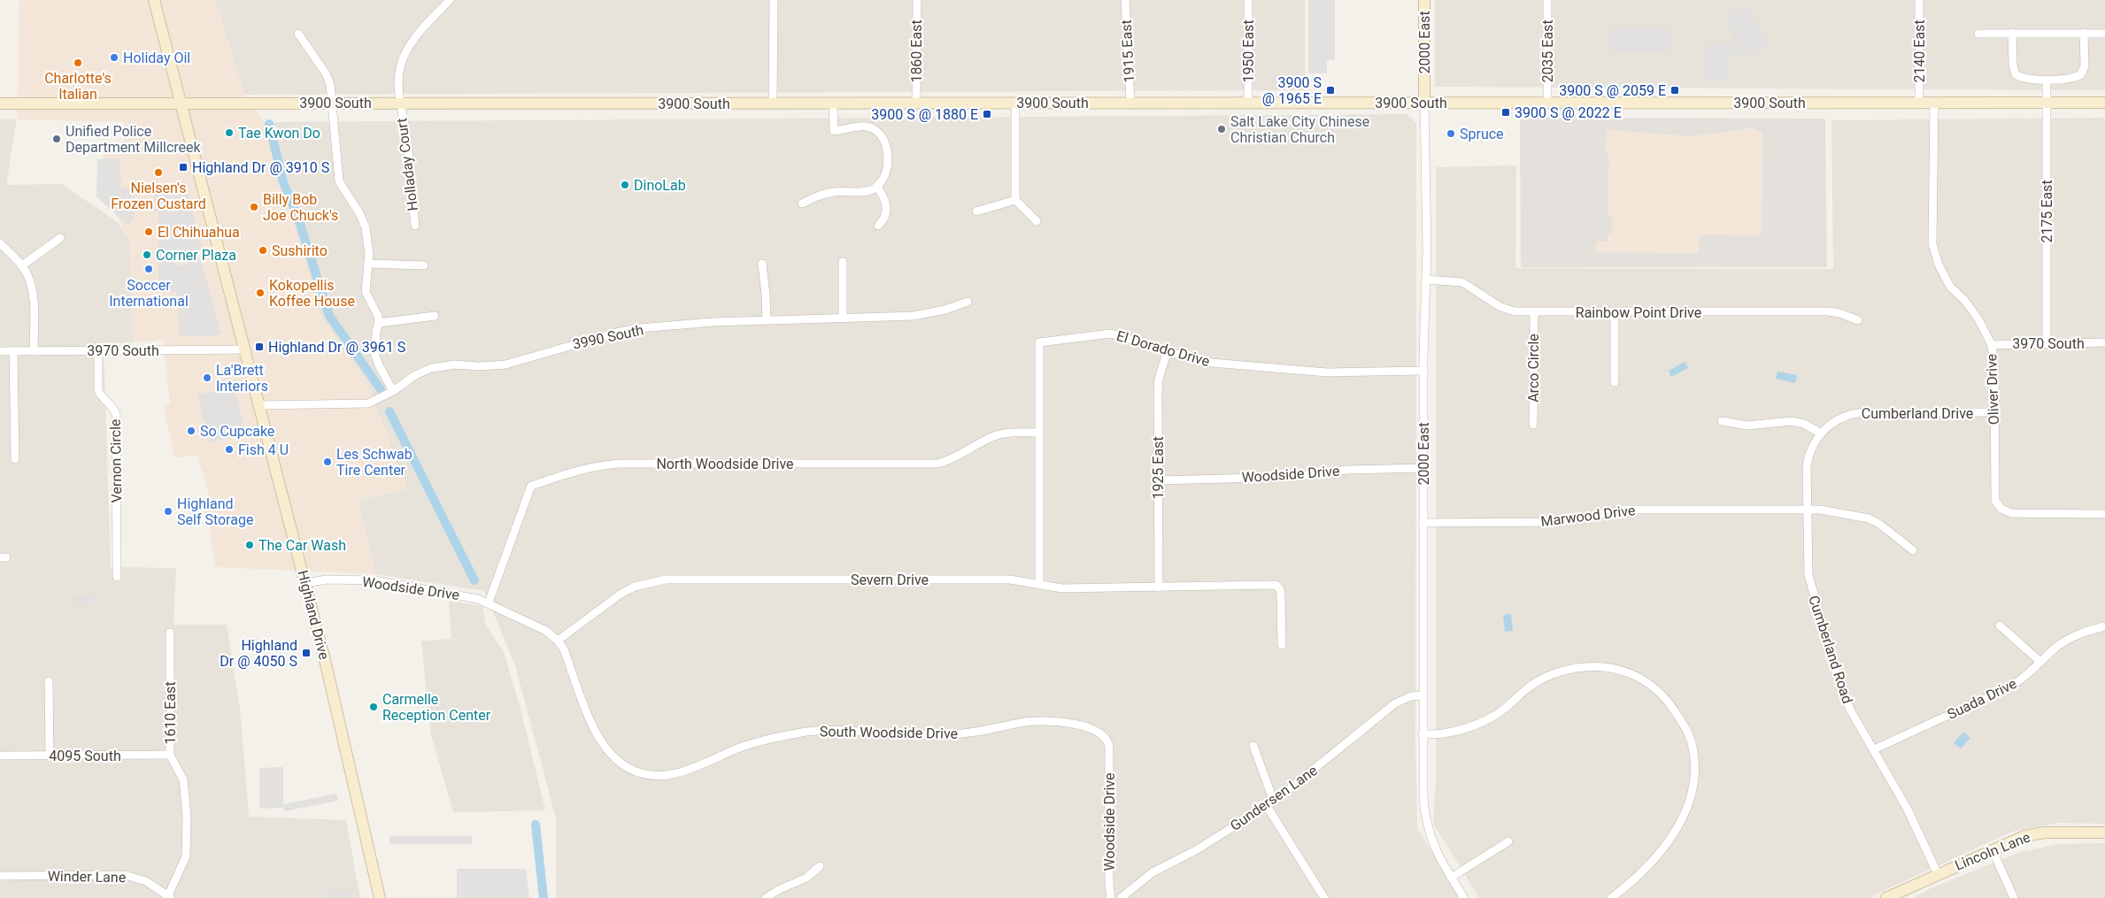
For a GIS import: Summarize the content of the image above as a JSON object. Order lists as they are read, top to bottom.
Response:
{
  "streets": {
    "main road": [
      "2000 East",
      "3900 South",
      "Highland Drive",
      "Lincoln Lane"
    ],
    "street": [
      "1860 East",
      "1915 East",
      "1950 East",
      "2035 East",
      "2140 East",
      "Holladay Court",
      "2175 East",
      "Rainbow Point Drive",
      "3990 South",
      "3970 South",
      "El Dorado Drive",
      "Arco Circle",
      "Oliver Drive",
      "Cumberland Drive",
      "Vernon Circle",
      "North Woodside Drive",
      "1925 East",
      "Woodside Drive",
      "Marwood Drive",
      "Severn Drive",
      "Cumberland Road",
      "Suada Drive",
      "1610 East",
      "South Woodside Drive",
      "4095 South",
      "Gundersen Lane",
      "Winder Lane"
    ]
  },
  "crossings": [
    ["2000 East", "3900 South"],
    ["2000 East", "Rainbow Point Drive"],
    ["2000 East", "El Dorado Drive"],
    ["2000 East", "Woodside Drive"],
    ["2000 East", "Marwood Drive"],
    ["2000 East", "Gundersen Lane"],
    ["1860 East", "3900 South"],
    ["1915 East", "3900 South"],
    ["1950 East", "3900 South"],
    ["2035 East", "3900 South"],
    ["2140 East", "3900 South"],
    ["3900 South", "Holladay Court"],
    ["3900 South", "2175 East"],
    ["3900 South", "Oliver Drive"],
    ["3900 South", "Highland Drive"],
    ["2175 East", "3970 South"],
    ["Rainbow Point Drive", "Arco Circle"],
    ["3990 South", "Highland Drive"],
    ["3970 South", "Oliver Drive"],
    ["3970 South", "Vernon Circle"],
    ["3970 South", "Highland Drive"],
    ["El Dorado Drive", "North Woodside Drive"],
    ["El Dorado Drive", "1925 East"],
    ["El Dorado Drive", "Severn Drive"],
    ["Oliver Drive", "Cumberland Drive"],
    ["Cumberland Drive", "Cumberland Road"],
    ["North Woodside Drive", "Woodside Drive"],
    ["North Woodside Drive", "South Woodside Drive"],
    ["1925 East", "Woodside Drive"],
    ["1925 East", "Severn Drive"],
    ["Woodside Drive", "Highland Drive"],
    ["Woodside Drive", "South Woodside Drive"],
    ["Marwood Drive", "Cumberland Road"],
    ["Severn Drive", "South Woodside Drive"],
    ["Cumberland Road", "Suada Drive"],
    ["Cumberland Road", "Lincoln Lane"],
    ["1610 East", "4095 South"],
    ["1610 East", "Winder Lane"]
  ],
  "places": {
    "other": [
      "Holiday Oil",
      "Charlotte's Italian",
      "Salt Lake City Chinese Christian Church",
      "Tae Kwon Do",
      "Spruce",
      "Unified Police Department Millcreek",
      "Nielsen's Frozen Custard",
      "DinoLab",
      "Billy Bob Joe Chuck's",
      "El Chihuahua",
      "Sushirito",
      "Corner Plaza",
      "Soccer International",
      "Kokopellis Koffee House",
      "La'Brett Interiors",
      "So Cupcake",
      "Fish 4 U",
      "Les Schwab Tire Center",
      "Highland Self Storage",
      "The Car Wash",
      "Carmelle Reception Center"
    ],
    "transit": [
      "3900 S @ 1965 E",
      "3900 S @ 2059 E",
      "3900 S @ 2022 E",
      "3900 S @ 1880 E",
      "Highland Dr @ 3910 S",
      "Highland Dr @ 3961 S",
      "Highland Dr @ 4050 S"
    ]
  }
}
